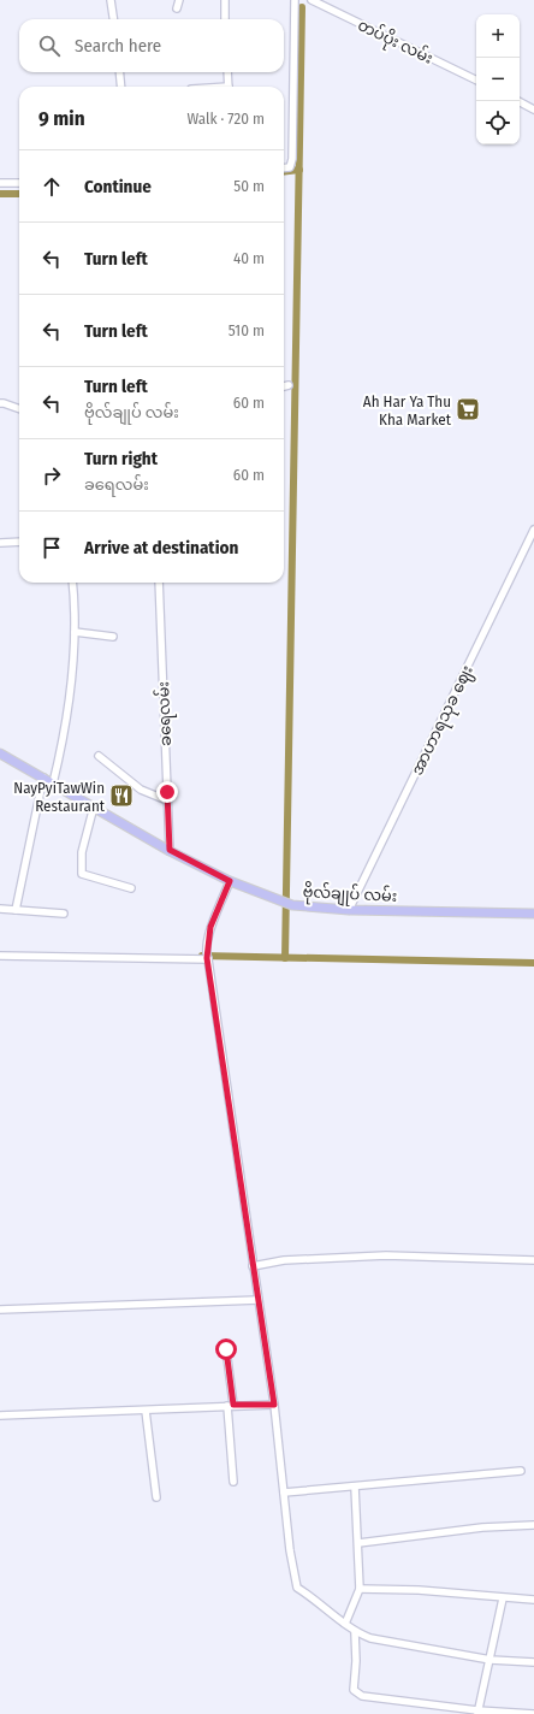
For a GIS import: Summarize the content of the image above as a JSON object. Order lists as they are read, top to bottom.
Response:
{
  "streets": {
    "main road": ["ဗိုလ်ချုပ် လမ်း"],
    "street": ["တပ်ပိုး လမ်း", "ခရေလမ်း", "အာဟာရသုခ ဈေး"]
  },
  "crossings": [
    ["ခရေလမ်း", "ဗိုလ်ချုပ် လမ်း"],
    ["အာဟာရသုခ ဈေး", "ဗိုလ်ချုပ် လမ်း"]
  ],
  "places": {
    "supermarket": ["Ah Har Ya Thu Kha Market"],
    "restaurant": ["NayPyiTawWin Restaurant"]
  },
  "page": {
    "map_buttons": ["+", "−"],
    "search": "Search here",
    "heading": ["9 min", "Walk · 720 m"],
    "list": [
      ["Continue", "50 m"],
      ["Turn left", "40 m"],
      ["Turn left", "510 m"],
      ["Turn left", "ဗိုလ်ချုပ် လမ်း", "60 m"],
      ["Turn right", "ခရေလမ်း", "60 m"],
      "Arrive at destination"
    ]
  }
}
